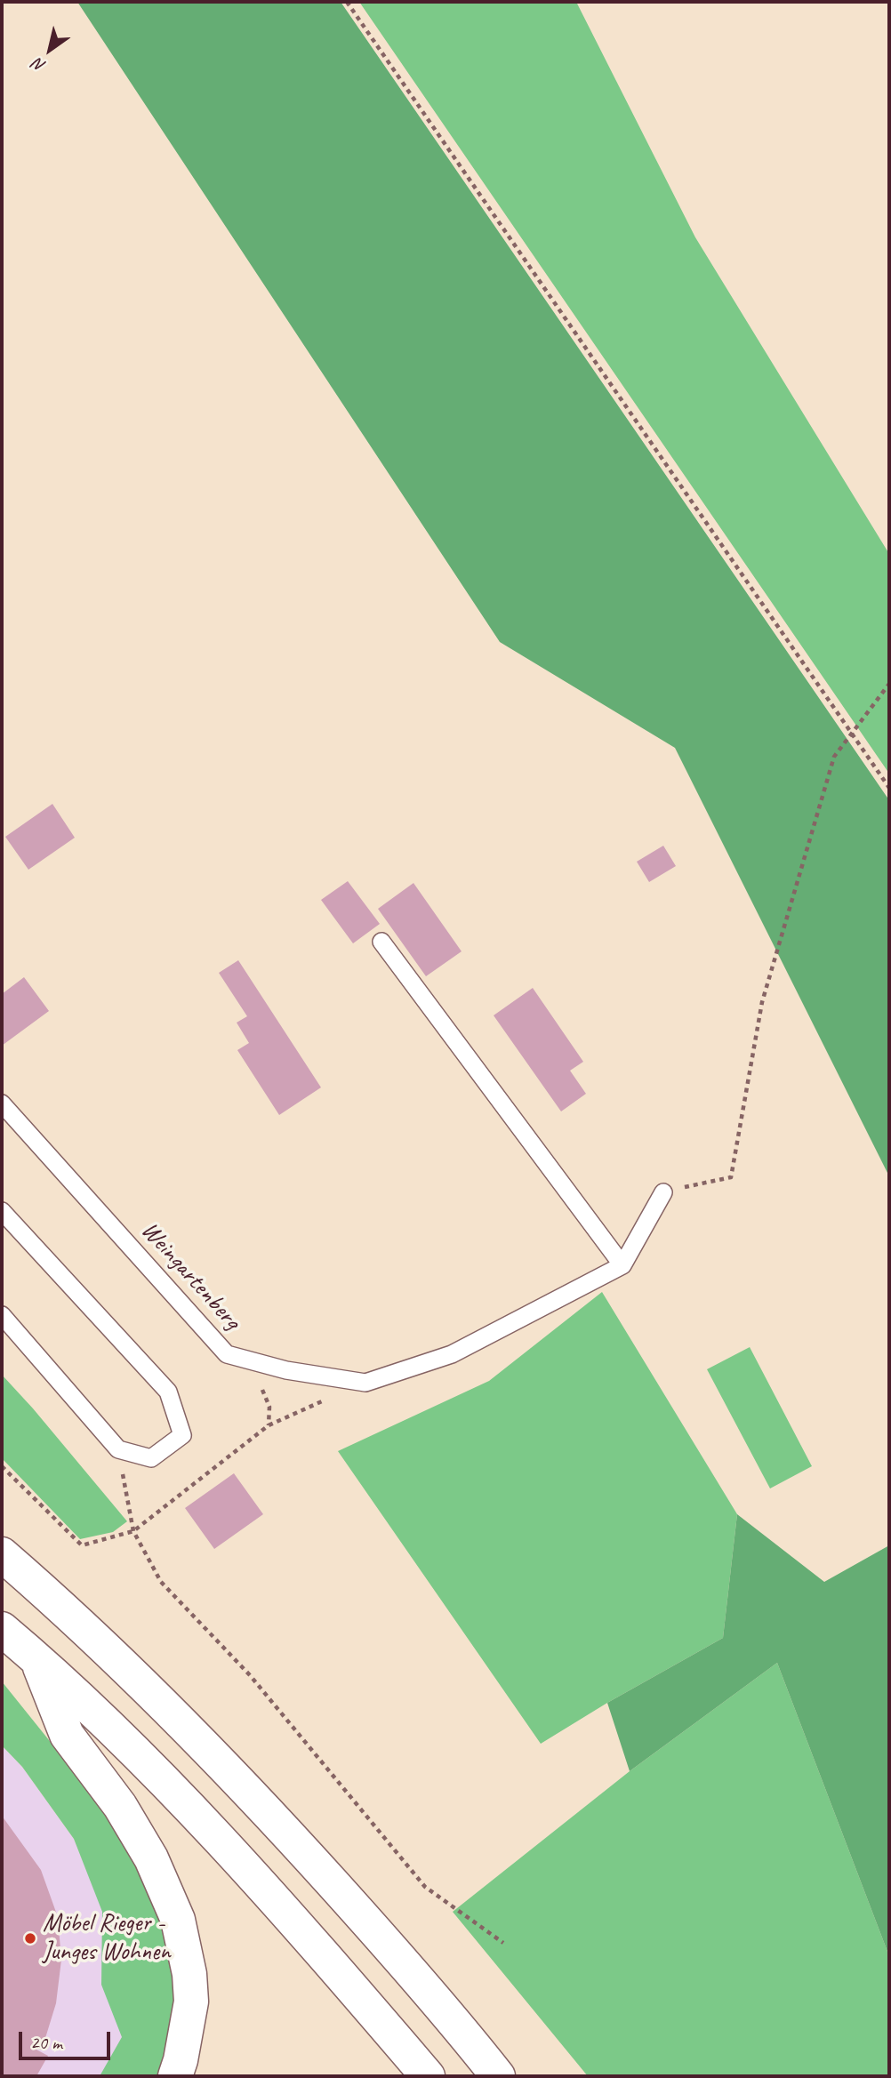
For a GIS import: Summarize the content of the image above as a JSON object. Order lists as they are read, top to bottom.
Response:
{
  "streets": {
    "lane": ["Weingartenberg"]
  },
  "places": ["Möbel Rieger - Junges Wohnen"],
  "scale_bar": "20 m",
  "north": "bottom left"
}
